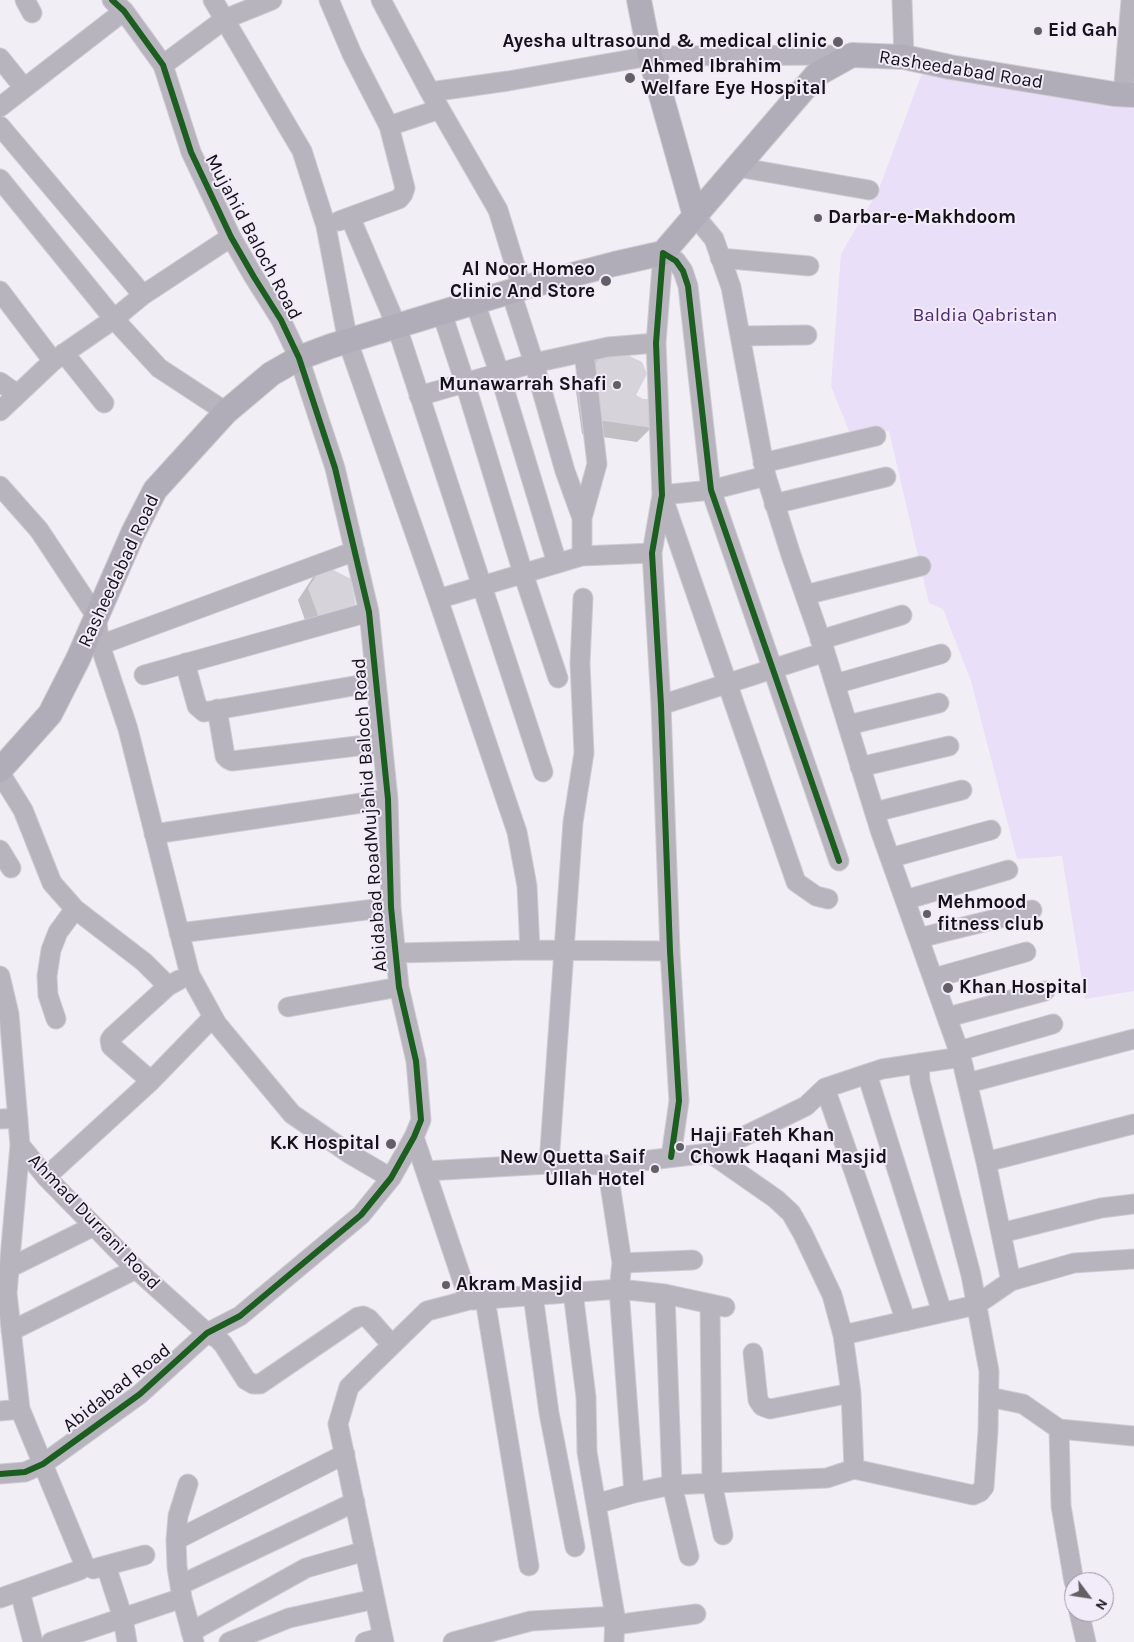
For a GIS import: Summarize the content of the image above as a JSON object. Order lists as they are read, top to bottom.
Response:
{
  "streets": {
    "main road": ["Rasheedabad Road"],
    "street": [
      "Mujahid Baloch Road",
      "Abidabad RoadMujahid Baloch Road",
      "Ahmad Durrani Road",
      "Abidabad Road"
    ]
  },
  "crossings": [
    ["Rasheedabad Road", "Mujahid Baloch Road"],
    ["Rasheedabad Road", "Abidabad RoadMujahid Baloch Road"],
    ["Mujahid Baloch Road", "Abidabad RoadMujahid Baloch Road"],
    ["Abidabad RoadMujahid Baloch Road", "Ahmad Durrani Road"],
    ["Abidabad RoadMujahid Baloch Road", "Abidabad Road"],
    ["Ahmad Durrani Road", "Abidabad Road"]
  ],
  "parks": ["Baldia Qabristan"],
  "places": [
    "Eid Gah",
    "Ayesha ultrasound & medical clinic",
    "Ahmed Ibrahim Welfare Eye Hospital",
    "Darbar-e-Makhdoom",
    "Al Noor Homeo Clinic And Store",
    "Munawarrah Shafi",
    "Mehmood fitness club",
    "Khan Hospital",
    "K.K Hospital",
    "Haji Fateh Khan Chowk Haqani Masjid",
    "New Quetta Saif Ullah Hotel",
    "Akram Masjid"
  ],
  "north": "bottom right"
}
